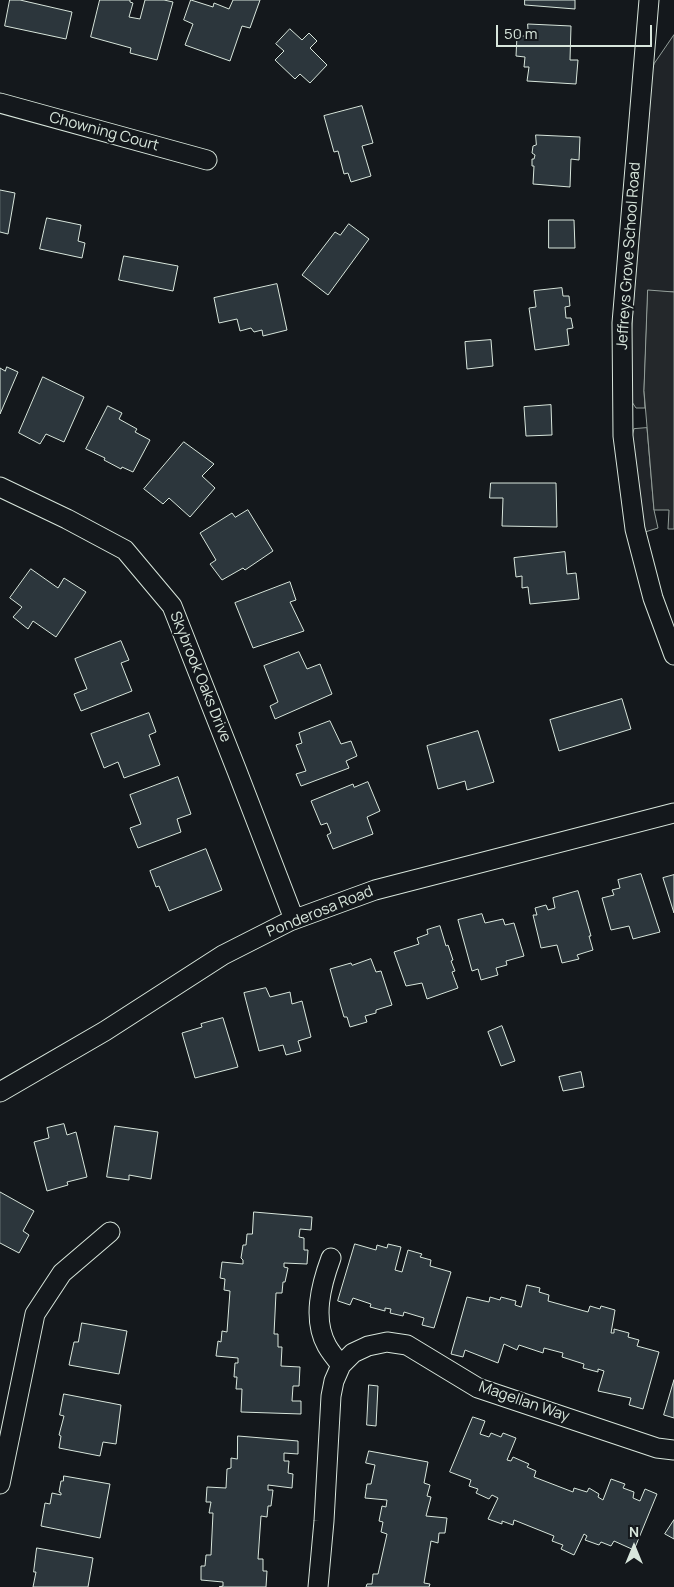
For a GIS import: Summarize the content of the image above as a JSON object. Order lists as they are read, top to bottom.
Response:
{
  "streets": {
    "street": [
      "Chowning Court",
      "Jeffreys Grove School Road",
      "Skybrook Oaks Drive",
      "Ponderosa Road",
      "Magellan Way"
    ]
  },
  "crossings": [
    ["Skybrook Oaks Drive", "Ponderosa Road"]
  ],
  "scale_bar": "50 m",
  "north": "top"
}
